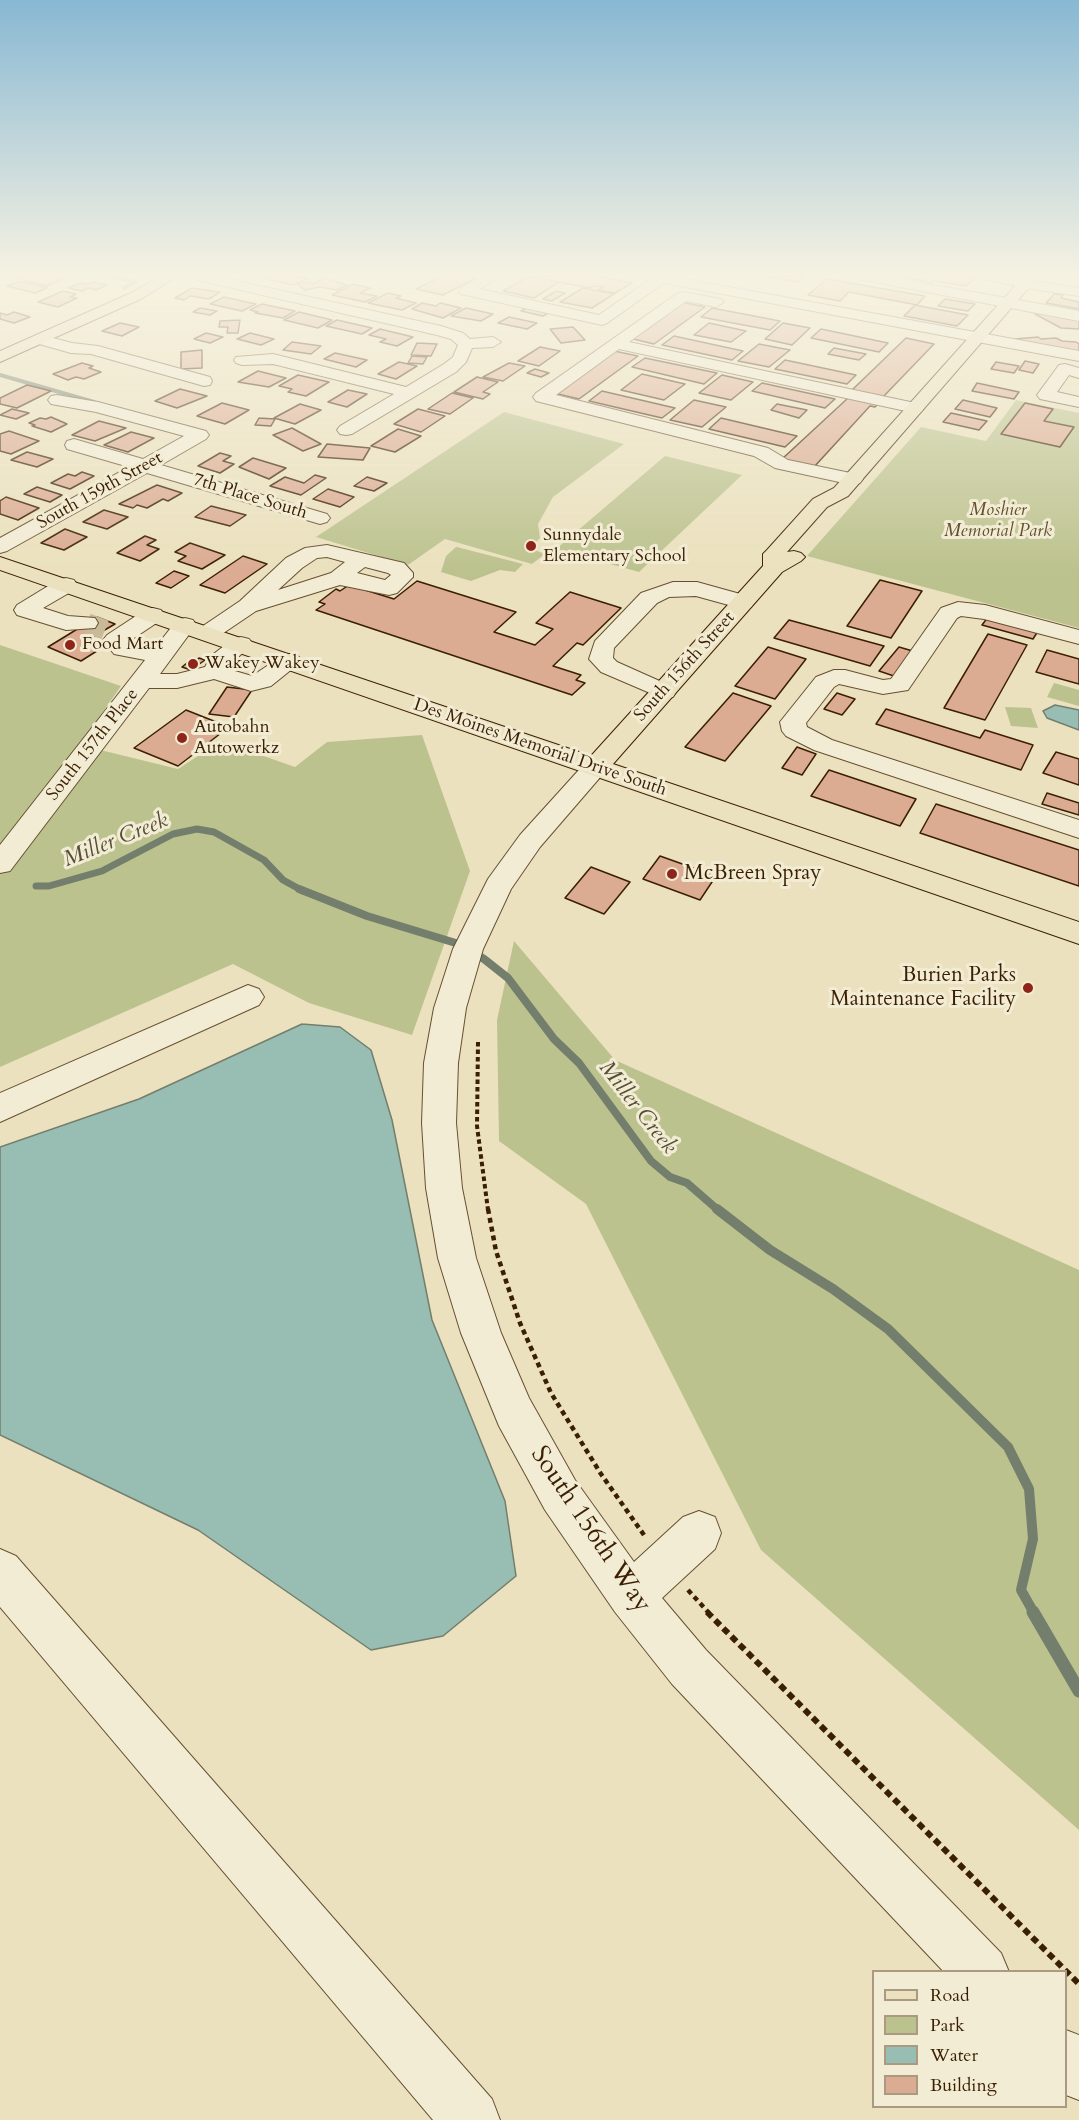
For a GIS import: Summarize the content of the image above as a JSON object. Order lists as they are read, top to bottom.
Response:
{
  "streets": {
    "main road": ["South 156th Street", "Des Moines Memorial Drive South"],
    "street": [
      "South 159th Street",
      "7th Place South",
      "South 157th Place",
      "South 156th Way"
    ]
  },
  "crossings": [
    ["South 159th Street", "7th Place South"],
    ["South 156th Street", "Des Moines Memorial Drive South"],
    ["South 156th Street", "South 156th Way"],
    ["South 157th Place", "Des Moines Memorial Drive South"],
    ["Des Moines Memorial Drive South", "South 156th Way"]
  ],
  "water": ["Miller Creek"],
  "parks": ["Moshier Memorial Park"],
  "places": [
    "Sunnydale Elementary School",
    "Food Mart",
    "Wakey Wakey",
    "Autobahn Autowerkz",
    "McBreen Spray",
    "Burien Parks Maintenance Facility"
  ],
  "legend": [
    "Road",
    "Park",
    "Water",
    "Building"
  ]
}
